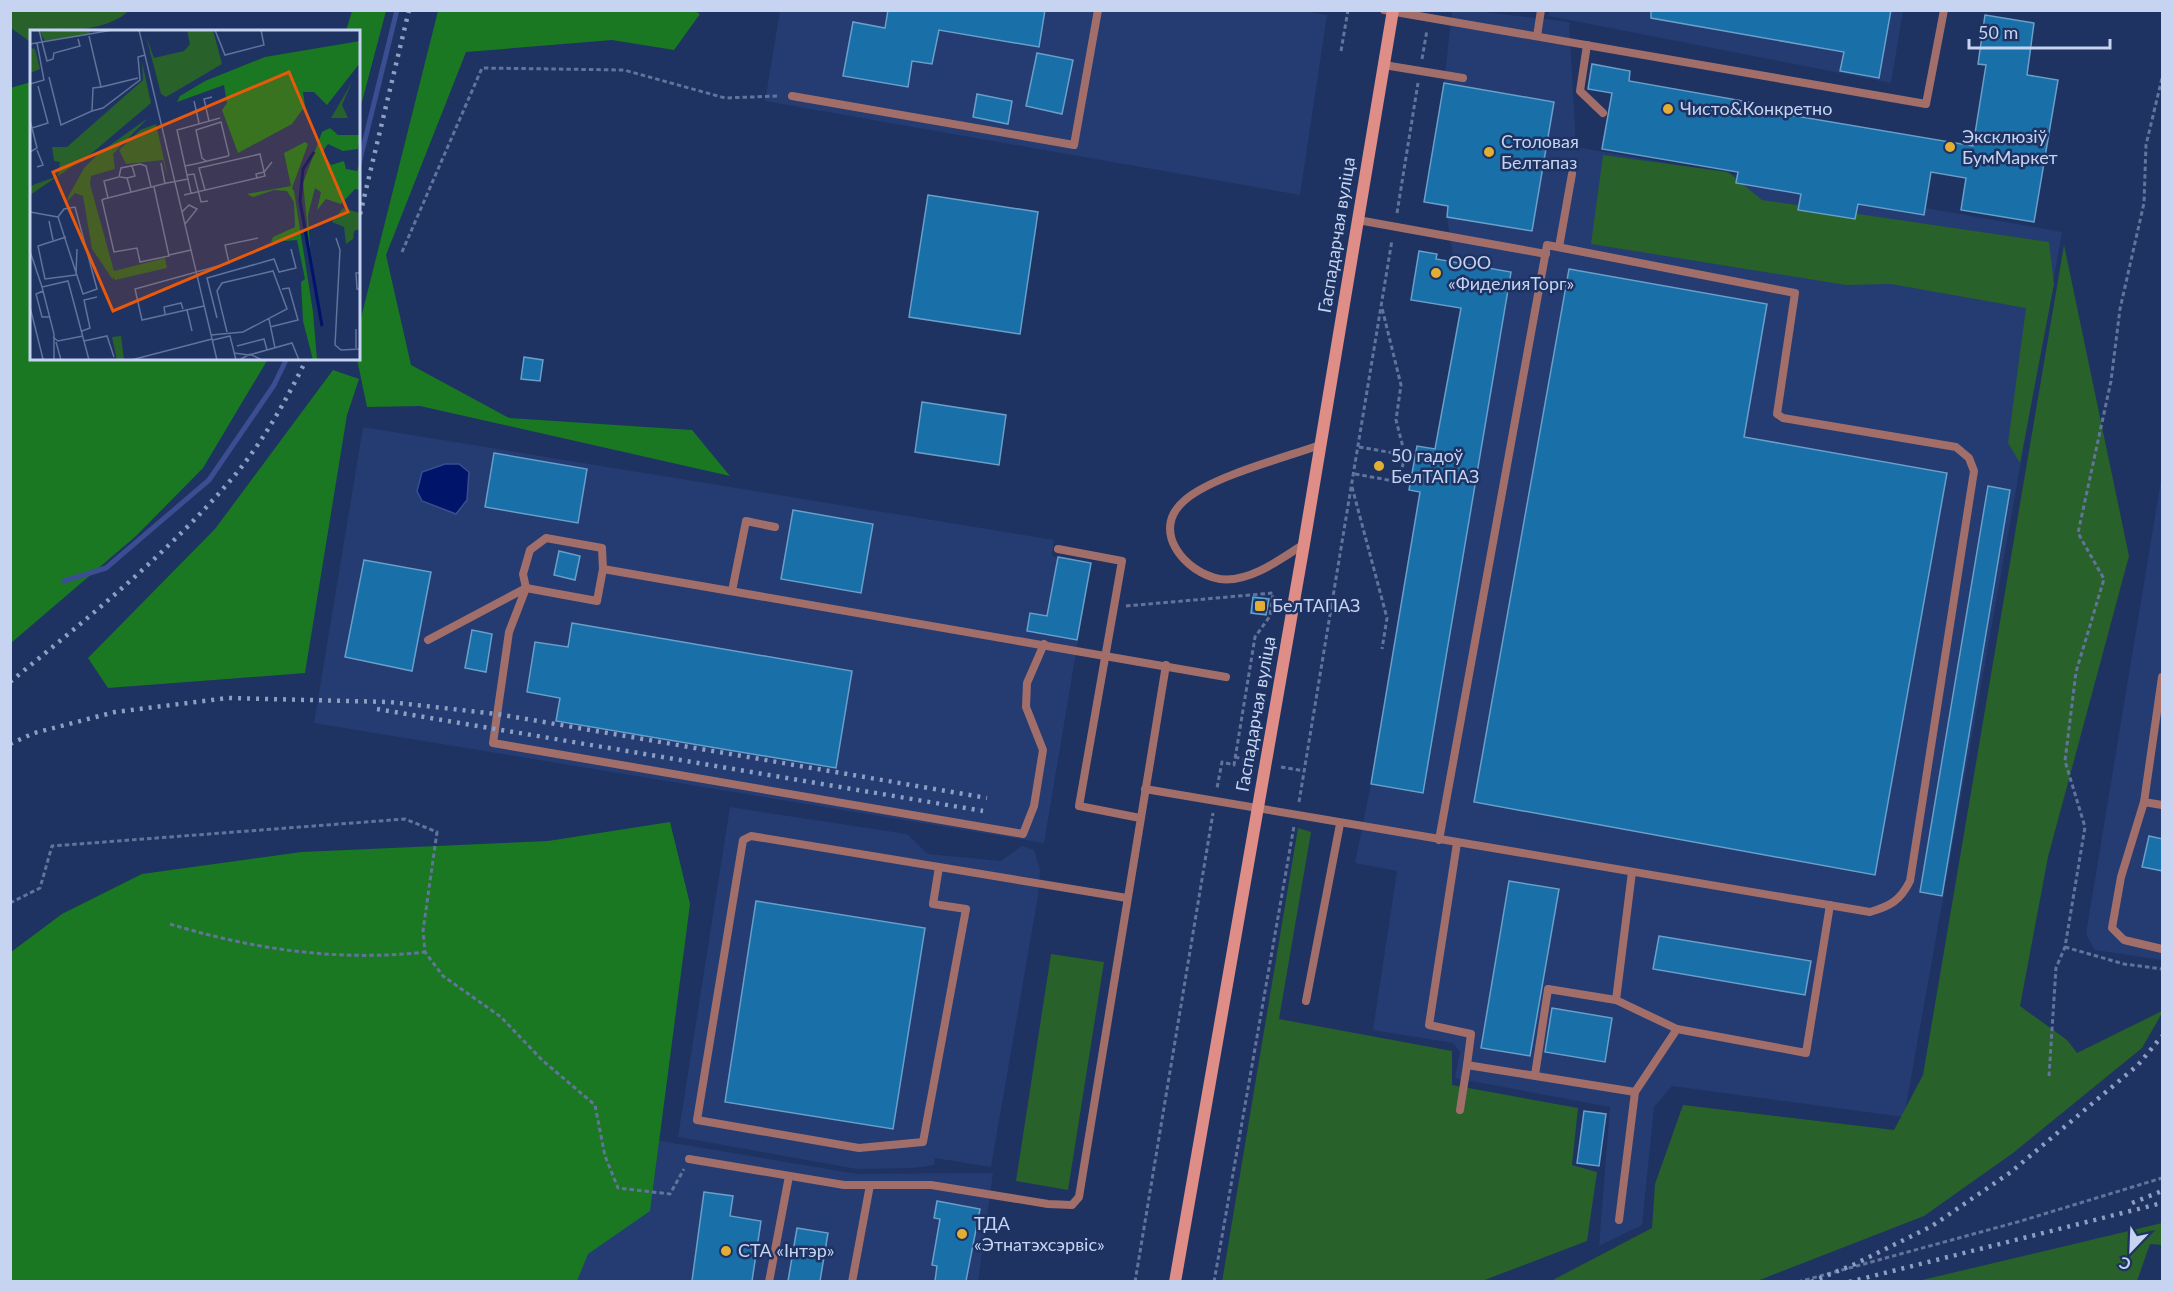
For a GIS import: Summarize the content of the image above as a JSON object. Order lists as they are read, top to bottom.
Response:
{
  "streets": {
    "street": ["Гаспадарчая вуліца"]
  },
  "places": {
    "other": [
      "Чисто&Конкретно",
      "Эксклюзіў БумМаркет",
      "Столовая Белтапаз",
      "ООО «ФиделияТорг»",
      "50 гадоў БелТАПАЗ",
      "ТДА «Этнатэхсэрвіс»",
      "СТА «Інтэр»"
    ],
    "transit": ["БелТАПАЗ"]
  },
  "scale_bar": "50 m",
  "north": "bottom left"
}
